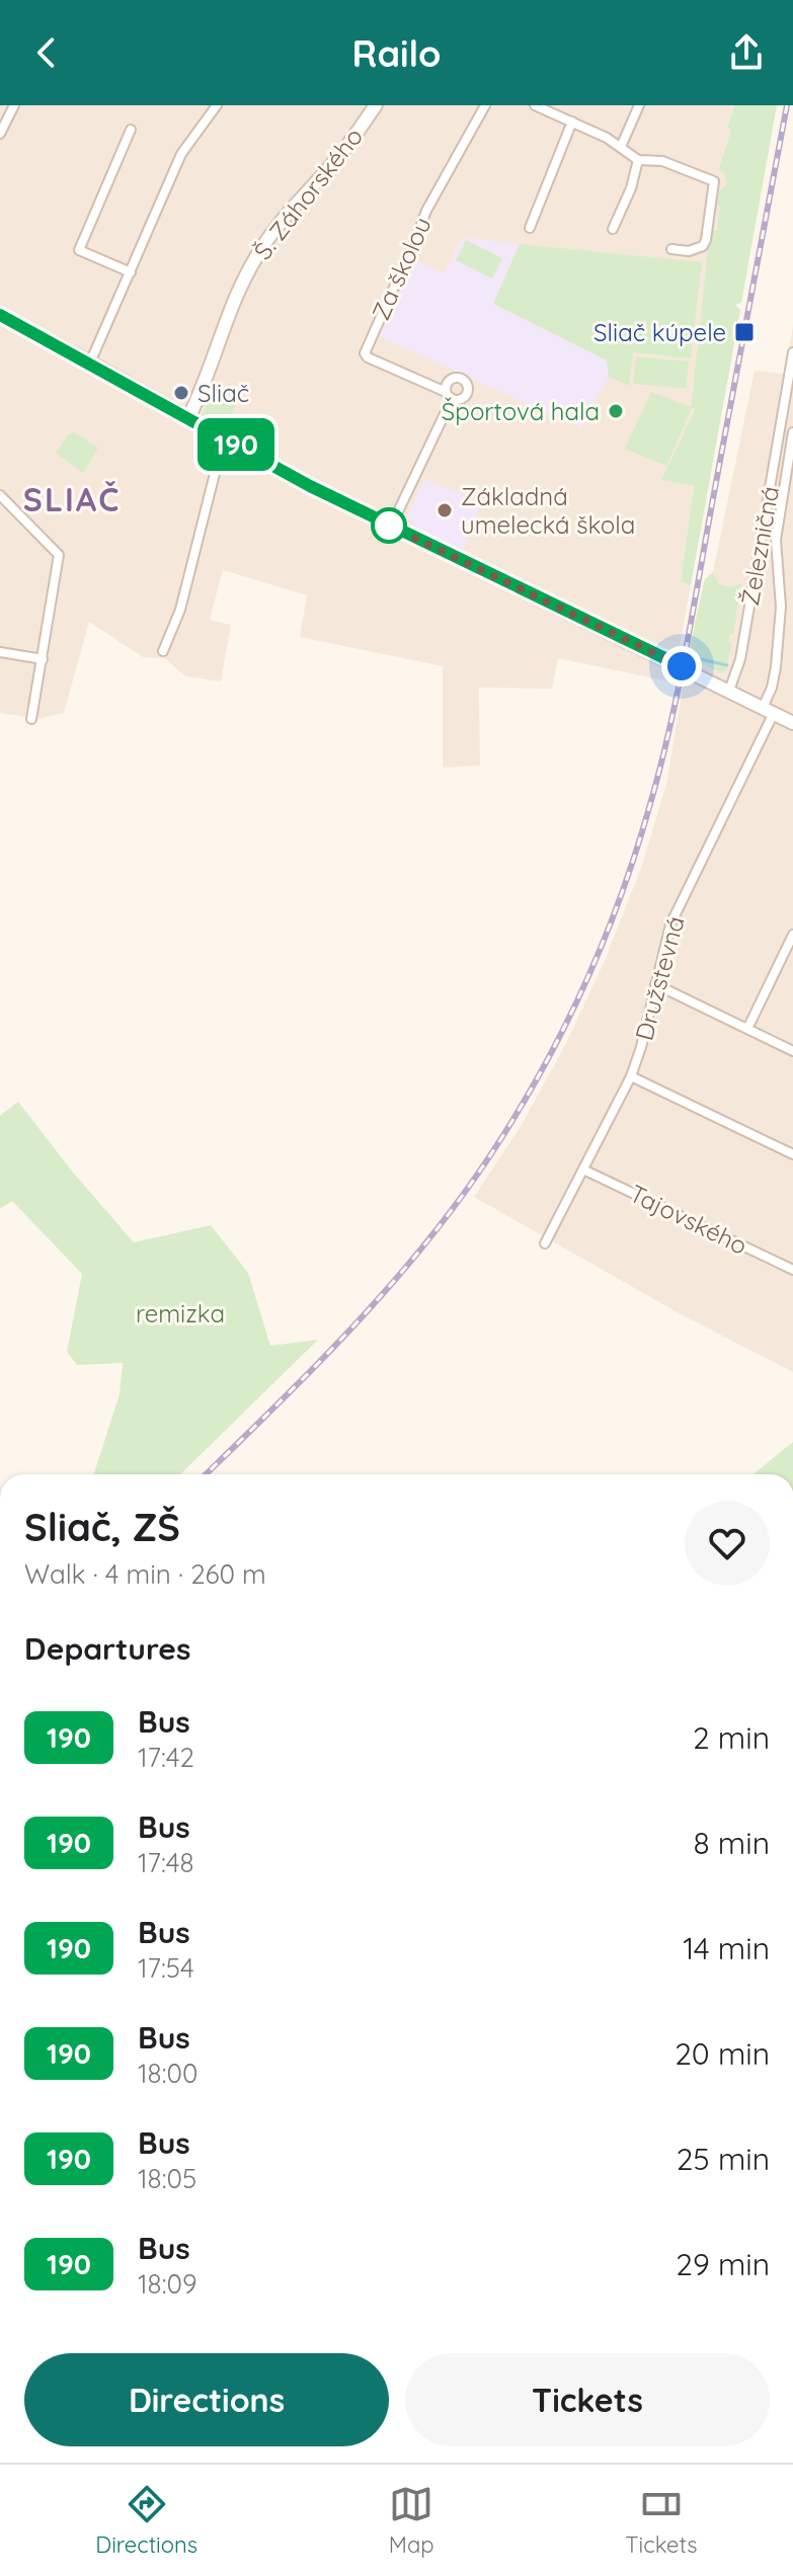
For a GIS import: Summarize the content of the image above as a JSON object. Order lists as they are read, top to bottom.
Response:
{
  "streets": {
    "street": [
      "Š. Záhorského",
      "Za školou",
      "Železničná",
      "Družstevná",
      "Tajovského"
    ]
  },
  "crossings": [
    ["Železničná", "Družstevná"],
    ["Družstevná", "Tajovského"]
  ],
  "districts": ["SLIAČ"],
  "parks": ["remizka"],
  "places": {
    "transit": ["Sliač kúpele"],
    "other": ["Sliač", "Športová hala", "Základná umelecká škola"]
  },
  "lines": ["bus line 190"],
  "page": {
    "header": "Railo",
    "on_map": "190",
    "heading": [
      ["Sliač, ZŠ", "Walk · 4 min · 260 m"],
      "Departures"
    ],
    "list": [
      {
        "mark": "190",
        "name": "Bus",
        "note": "17:42",
        "value": "2 min"
      },
      {
        "mark": "190",
        "name": "Bus",
        "note": "17:48",
        "value": "8 min"
      },
      {
        "mark": "190",
        "name": "Bus",
        "note": "17:54",
        "value": "14 min"
      },
      {
        "mark": "190",
        "name": "Bus",
        "note": "18:00",
        "value": "20 min"
      },
      {
        "mark": "190",
        "name": "Bus",
        "note": "18:05",
        "value": "25 min"
      },
      {
        "mark": "190",
        "name": "Bus",
        "note": "18:09",
        "value": "29 min"
      }
    ],
    "buttons": ["Directions", "Tickets"],
    "tabs": ["Directions", "Map", "Tickets"]
  }
}
